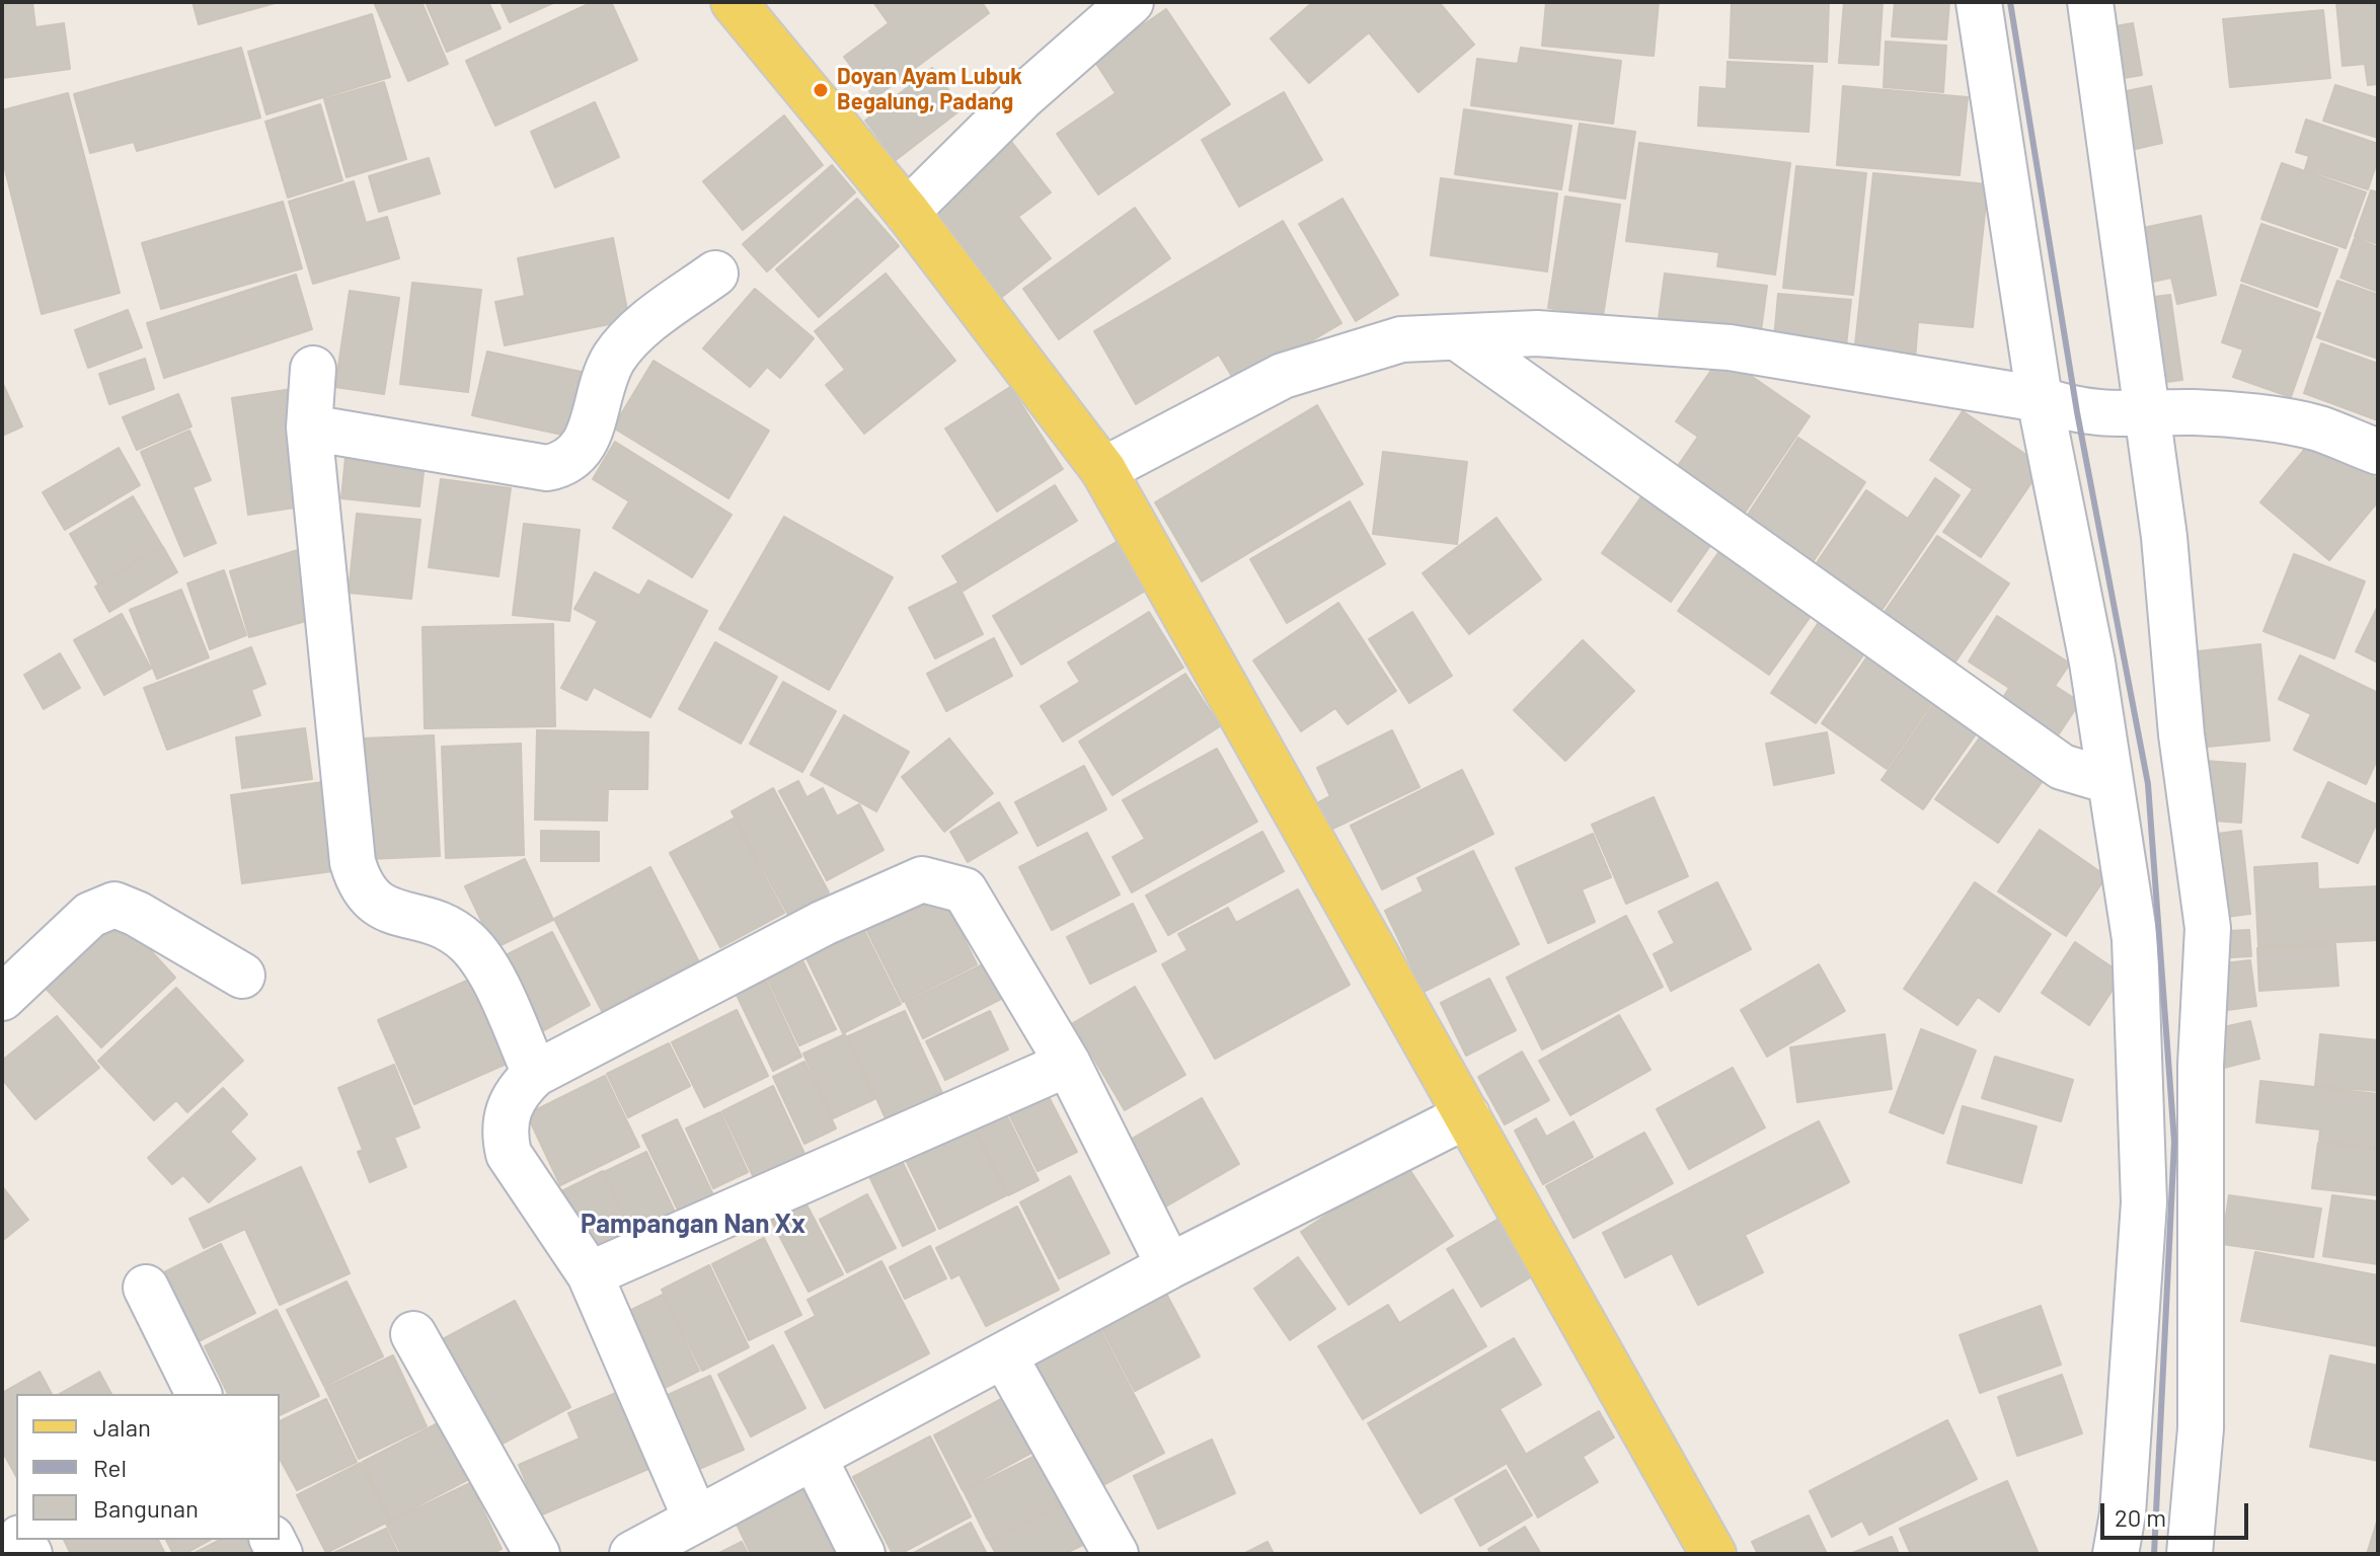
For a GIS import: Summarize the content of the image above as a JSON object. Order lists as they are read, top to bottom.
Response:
{
  "districts": ["Pampangan Nan Xx"],
  "places": ["Doyan Ayam Lubuk Begalung, Padang"],
  "legend": ["Jalan", "Rel", "Bangunan"],
  "scale_bar": "20 m"
}
